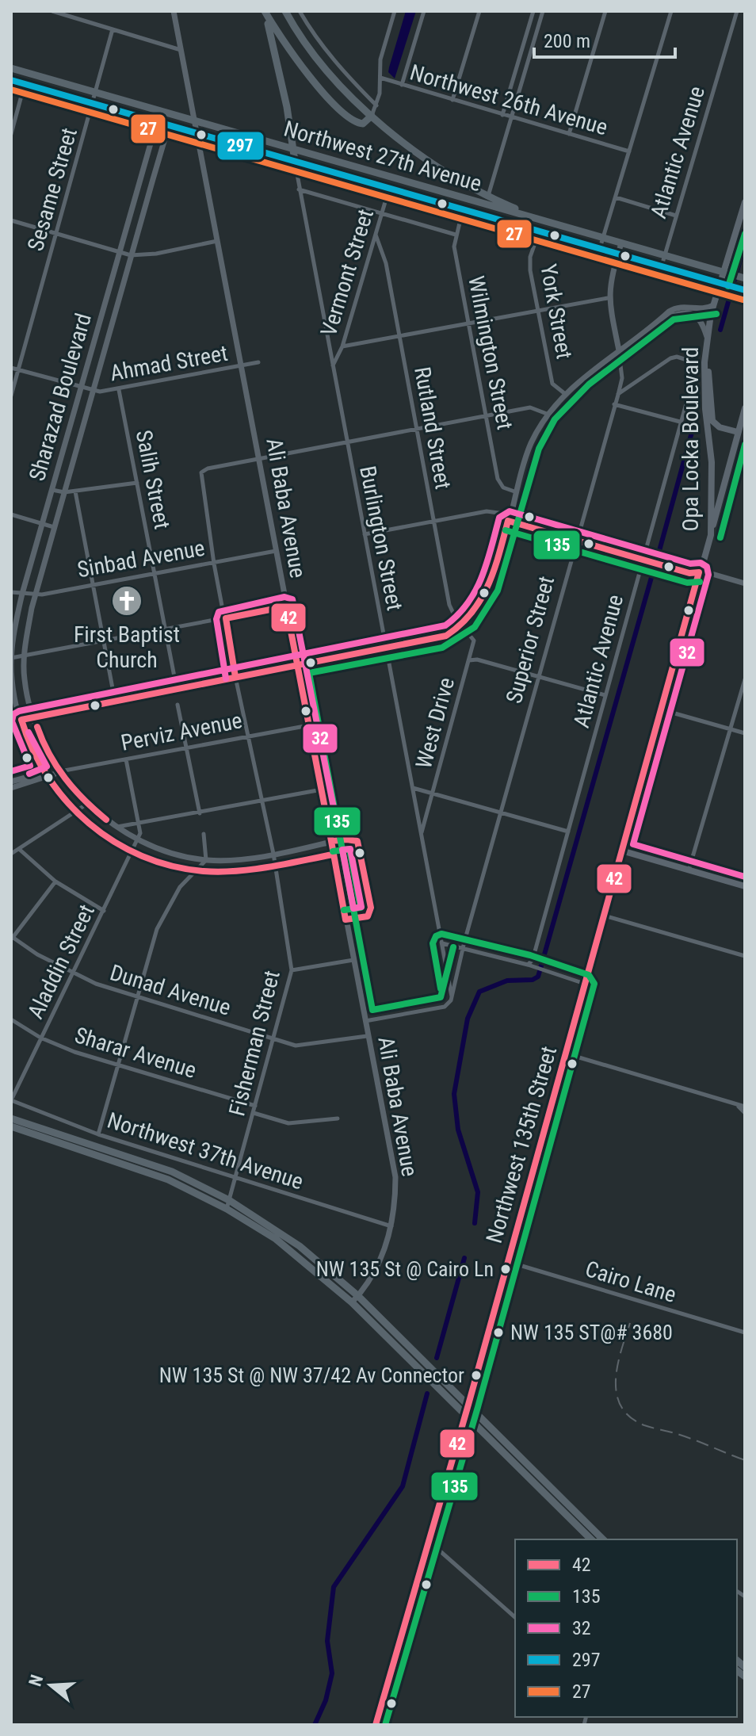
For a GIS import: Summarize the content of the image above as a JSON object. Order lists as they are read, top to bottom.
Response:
{
  "streets": {
    "main road": ["Northwest 27th Avenue", "Opa Locka Boulevard", "Northwest 135th Street"],
    "street": [
      "Northwest 26th Avenue",
      "Atlantic Avenue",
      "Sesame Street",
      "Vermont Street",
      "York Street",
      "Wilmington Street",
      "Ahmad Street",
      "Sharazad Boulevard",
      "Rutland Street",
      "Salih Street",
      "Ali Baba Avenue",
      "Burlington Street",
      "Sinbad Avenue",
      "Superior Street",
      "West Drive",
      "Perviz Avenue",
      "Aladdin Street",
      "Dunad Avenue",
      "Fisherman Street",
      "Sharar Avenue",
      "Northwest 37th Avenue",
      "Cairo Lane"
    ]
  },
  "crossings": [
    ["Atlantic Avenue", "Northwest 27th Avenue"],
    ["Atlantic Avenue", "Superior Street"],
    ["Northwest 27th Avenue", "Sesame Street"],
    ["Northwest 27th Avenue", "Vermont Street"],
    ["Northwest 27th Avenue", "York Street"],
    ["Northwest 27th Avenue", "Wilmington Street"],
    ["Northwest 27th Avenue", "Sharazad Boulevard"],
    ["Northwest 27th Avenue", "Opa Locka Boulevard"],
    ["Northwest 27th Avenue", "Ali Baba Avenue"],
    ["Northwest 27th Avenue", "Burlington Street"],
    ["Northwest 27th Avenue", "Superior Street"],
    ["Sesame Street", "Ahmad Street"],
    ["Vermont Street", "Rutland Street"],
    ["Vermont Street", "Burlington Street"],
    ["York Street", "Opa Locka Boulevard"],
    ["Wilmington Street", "Opa Locka Boulevard"],
    ["Ahmad Street", "Sharazad Boulevard"],
    ["Ahmad Street", "Salih Street"],
    ["Ahmad Street", "Ali Baba Avenue"],
    ["Sharazad Boulevard", "Opa Locka Boulevard"],
    ["Sharazad Boulevard", "Ali Baba Avenue"],
    ["Sharazad Boulevard", "Sinbad Avenue"],
    ["Sharazad Boulevard", "Perviz Avenue"],
    ["Sharazad Boulevard", "Aladdin Street"],
    ["Sharazad Boulevard", "Fisherman Street"],
    ["Rutland Street", "Opa Locka Boulevard"],
    ["Rutland Street", "West Drive"],
    ["Opa Locka Boulevard", "Salih Street"],
    ["Opa Locka Boulevard", "Ali Baba Avenue"],
    ["Opa Locka Boulevard", "Burlington Street"],
    ["Opa Locka Boulevard", "Superior Street"],
    ["Opa Locka Boulevard", "West Drive"],
    ["Opa Locka Boulevard", "Fisherman Street"],
    ["Opa Locka Boulevard", "Northwest 135th Street"],
    ["Salih Street", "Sinbad Avenue"],
    ["Ali Baba Avenue", "Sinbad Avenue"],
    ["Ali Baba Avenue", "Perviz Avenue"],
    ["Ali Baba Avenue", "Dunad Avenue"],
    ["Ali Baba Avenue", "Fisherman Street"],
    ["Ali Baba Avenue", "Northwest 37th Avenue"],
    ["Burlington Street", "Superior Street"],
    ["Burlington Street", "West Drive"],
    ["Sinbad Avenue", "Fisherman Street"],
    ["Perviz Avenue", "Aladdin Street"],
    ["Perviz Avenue", "Fisherman Street"],
    ["Aladdin Street", "Dunad Avenue"],
    ["Aladdin Street", "Sharar Avenue"],
    ["Aladdin Street", "Northwest 37th Avenue"],
    ["Dunad Avenue", "Fisherman Street"],
    ["Fisherman Street", "Sharar Avenue"],
    ["Fisherman Street", "Northwest 37th Avenue"],
    ["Northwest 135th Street", "Cairo Lane"]
  ],
  "places": {
    "church": ["First Baptist Church"],
    "other": ["NW 135 St @ Cairo Ln", "NW 135 ST@# 3680", "NW 135 St @ NW 37/42 Av Connector"]
  },
  "lines": [
    "transit line 297",
    "transit line 27",
    "transit line 135",
    "transit line 32",
    "transit line 42"
  ],
  "legend": [
    "42",
    "135",
    "32",
    "297",
    "27"
  ],
  "scale_bar": "200 m",
  "north": "left"
}
